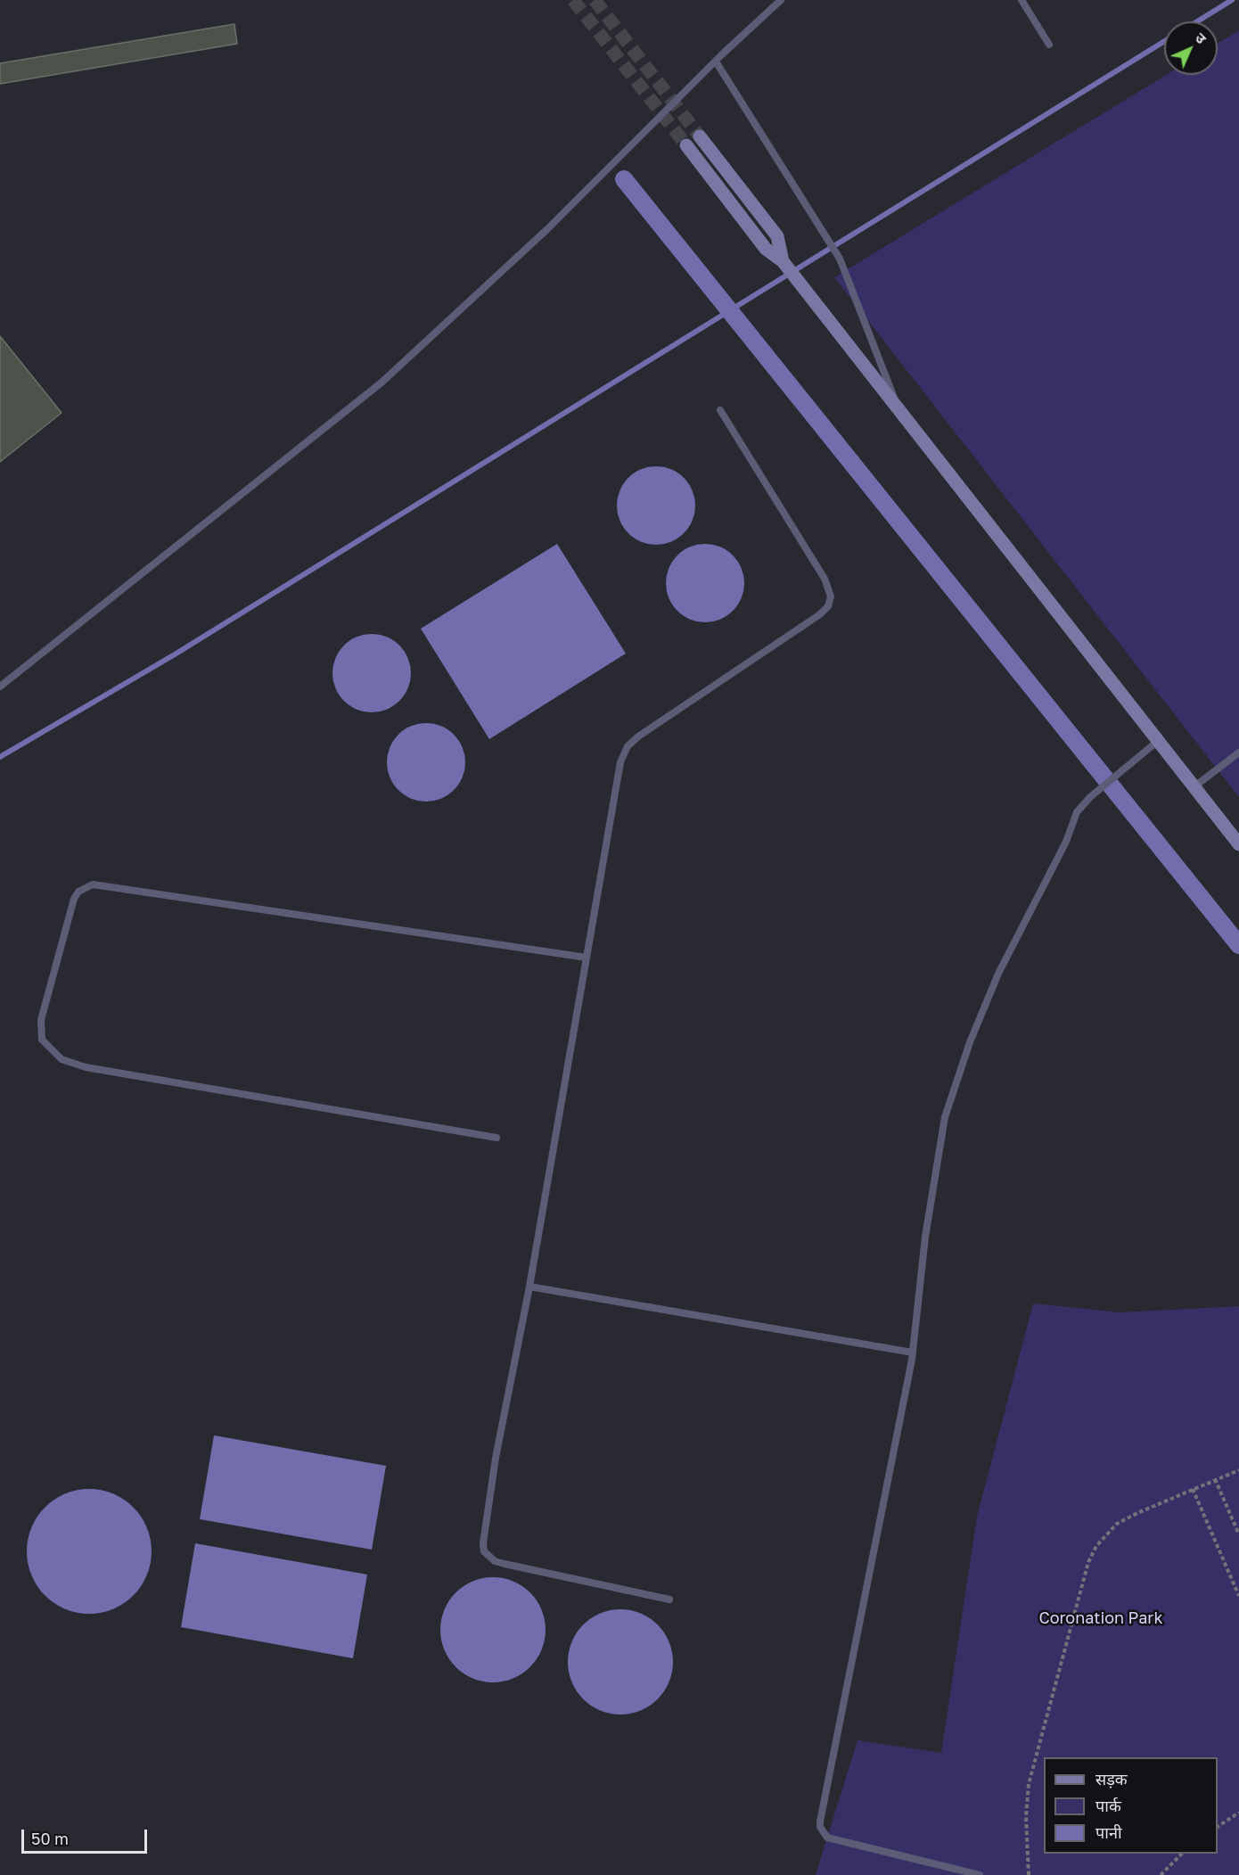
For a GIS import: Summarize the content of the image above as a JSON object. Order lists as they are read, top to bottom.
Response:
{
  "parks": ["Coronation Park"],
  "legend": ["सड़क", "पार्क", "पानी"],
  "scale_bar": "50 m",
  "north": "top right"
}
